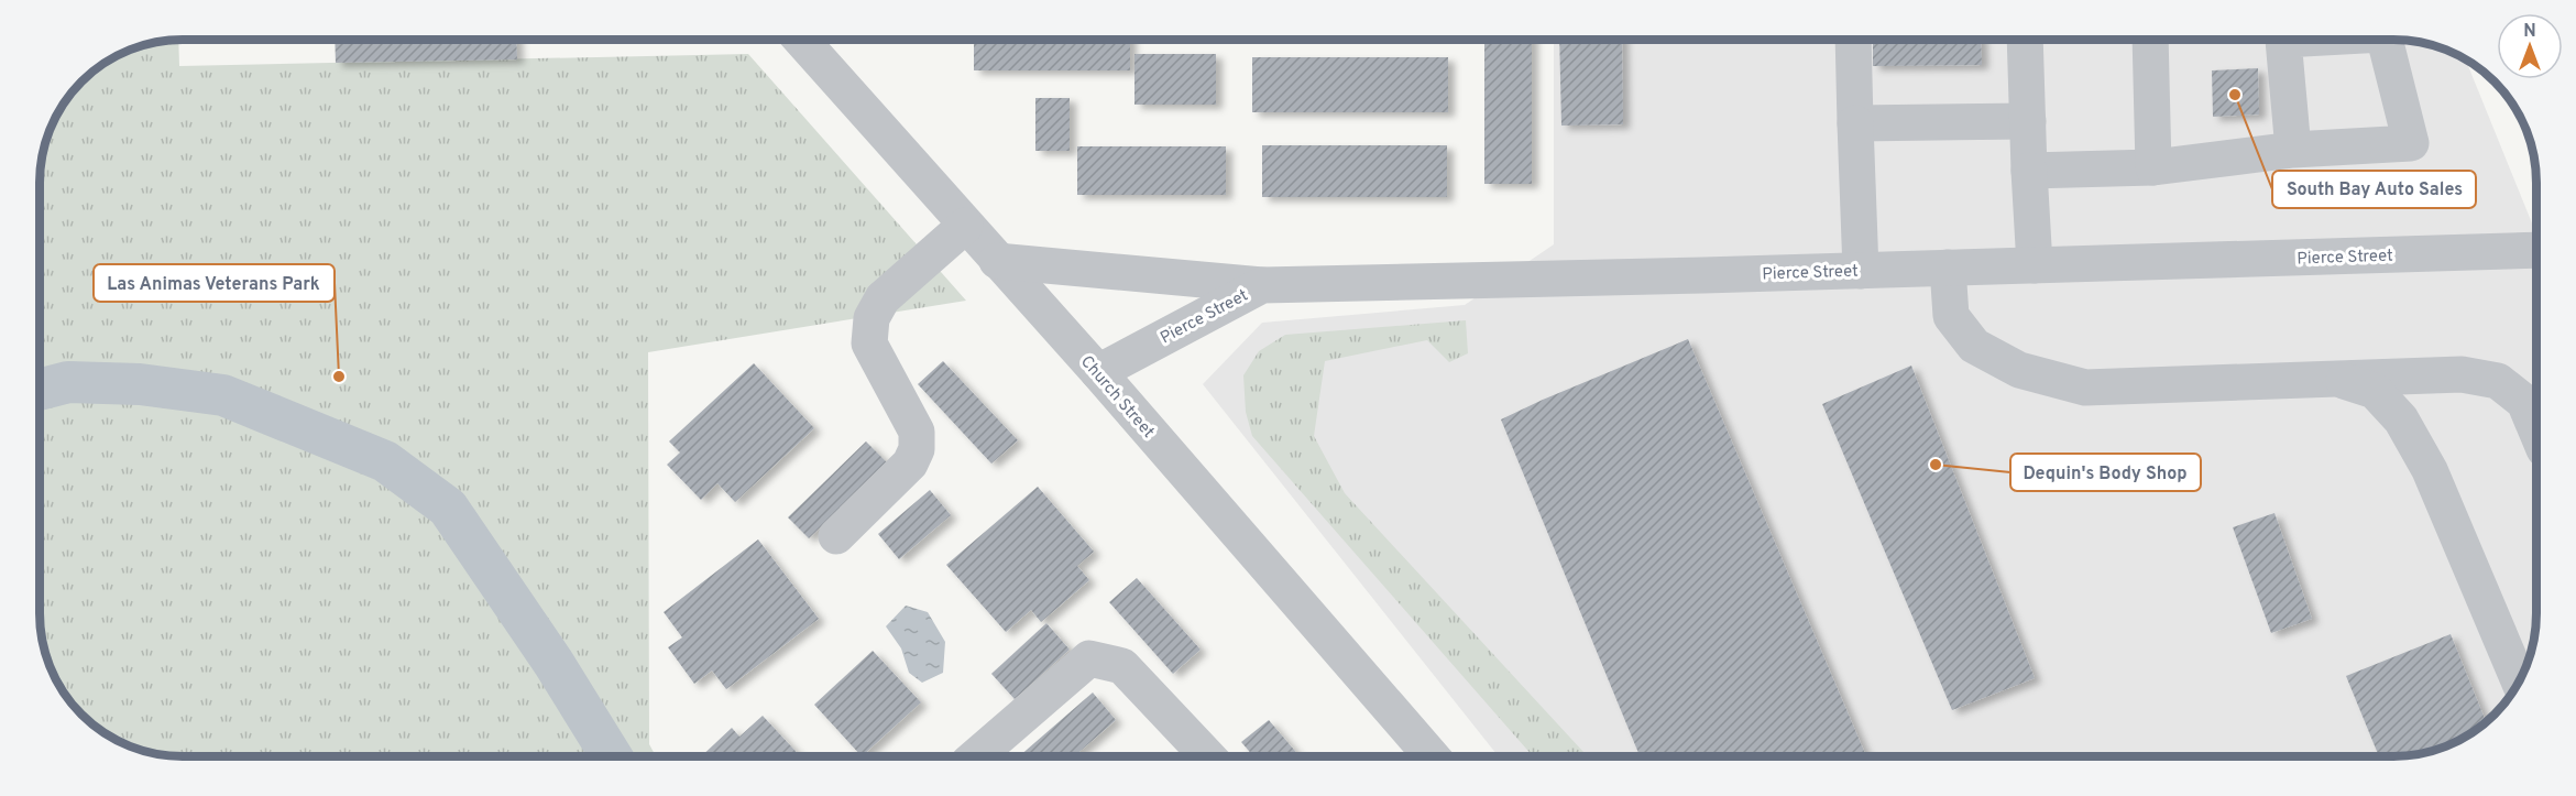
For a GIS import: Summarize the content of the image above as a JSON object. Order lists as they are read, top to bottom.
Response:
{
  "streets": {
    "street": ["Pierce Street", "Church Street"]
  },
  "crossings": [
    ["Pierce Street", "Church Street"]
  ],
  "places": ["South Bay Auto Sales", "Las Animas Veterans Park", "Dequin's Body Shop"],
  "north": "top"
}
